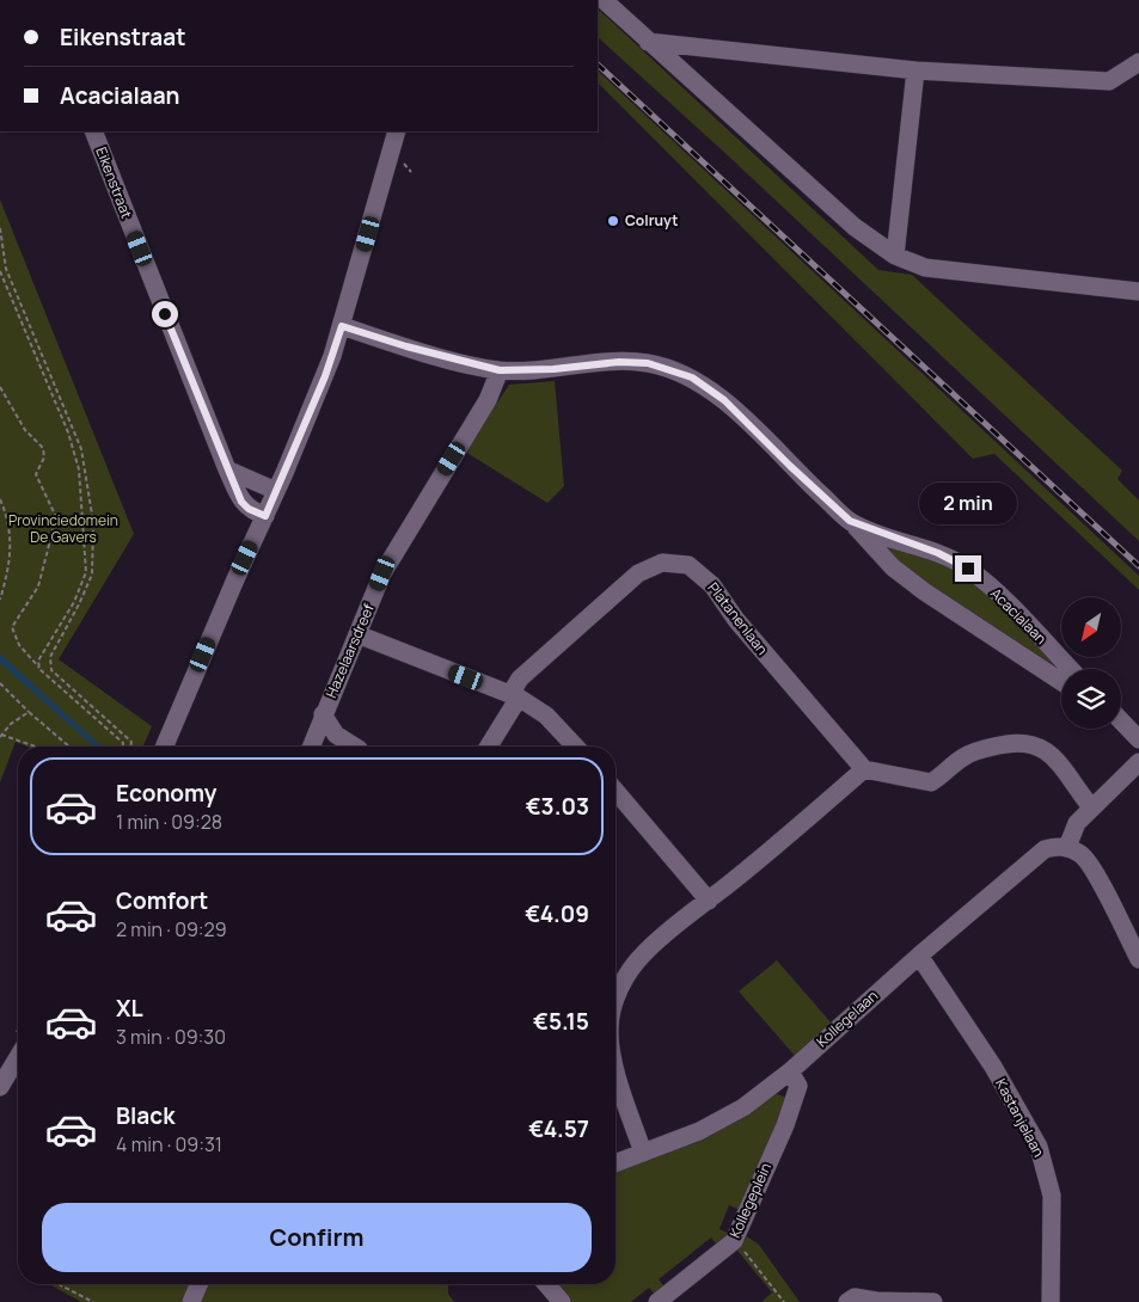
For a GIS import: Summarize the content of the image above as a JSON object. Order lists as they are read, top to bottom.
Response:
{
  "streets": {
    "street": [
      "Eikenstraat",
      "Acacialaan",
      "Platanenlaan",
      "Hazelaarsdreef",
      "Kollegelaan",
      "Kastanjelaan",
      "Kollegeplein"
    ]
  },
  "crossings": [
    ["Acacialaan", "Hazelaarsdreef"],
    ["Kollegelaan", "Kastanjelaan"],
    ["Kollegelaan", "Kollegeplein"]
  ],
  "parks": ["Provinciedomein De Gavers"],
  "places": ["Colruyt"],
  "north": "bottom left",
  "page": {
    "banner": ["Eikenstraat", "Acacialaan"],
    "bubble": "2 min",
    "list": [
      {
        "name": "Economy",
        "note": "1 min · 09:28",
        "value": "€3.03"
      },
      {
        "name": "Comfort",
        "note": "2 min · 09:29",
        "value": "€4.09"
      },
      {
        "name": "XL",
        "note": "3 min · 09:30",
        "value": "€5.15"
      },
      {
        "name": "Black",
        "note": "4 min · 09:31",
        "value": "€4.57"
      }
    ],
    "buttons": "Confirm"
  }
}
